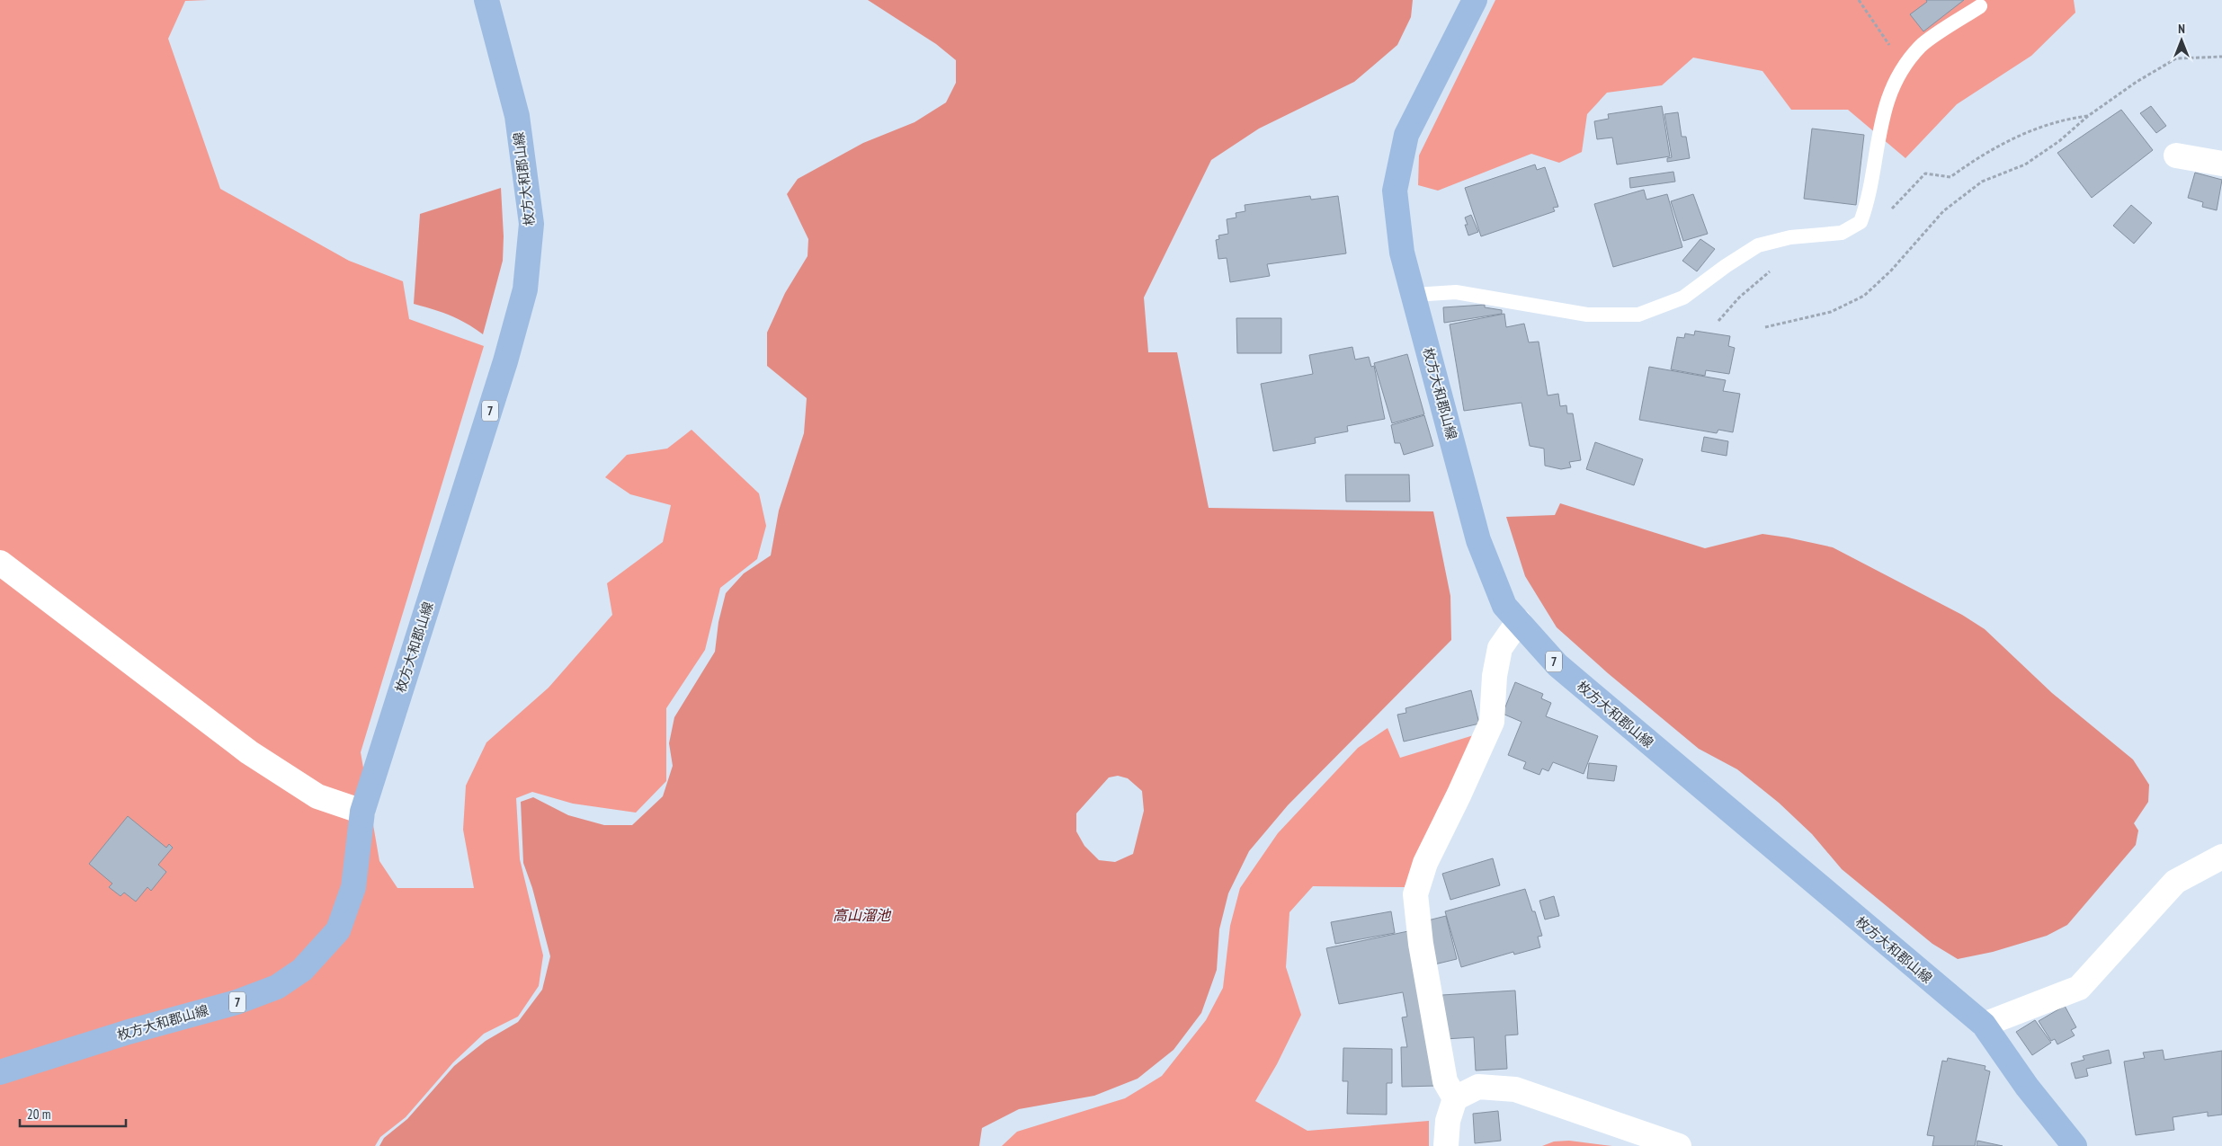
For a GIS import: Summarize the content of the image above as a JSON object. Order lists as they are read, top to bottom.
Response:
{
  "streets": {
    "main road": ["枚方大和郡山線", "7"]
  },
  "water": ["高山溜池"],
  "scale_bar": "20 m",
  "north": "top"
}
